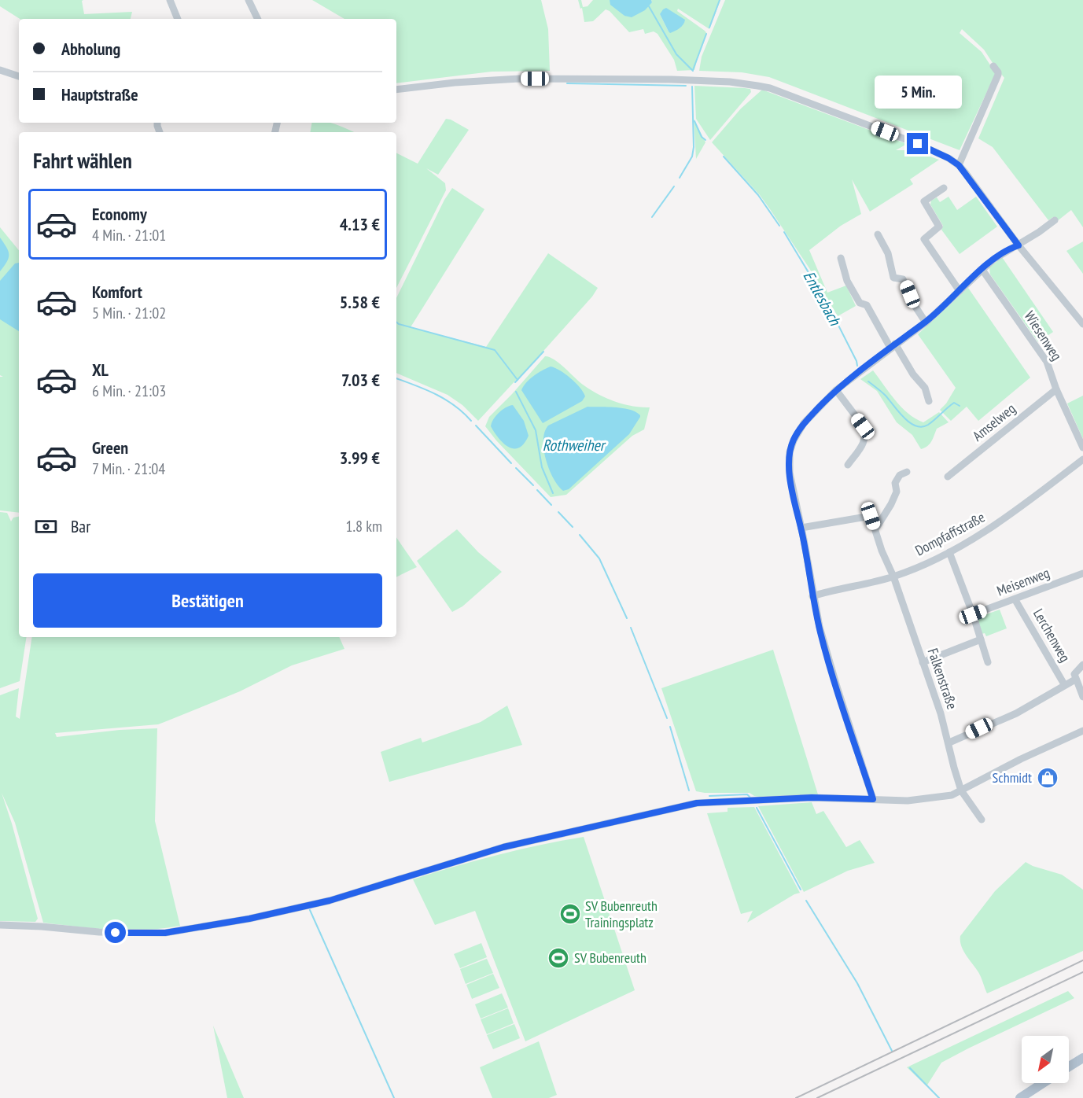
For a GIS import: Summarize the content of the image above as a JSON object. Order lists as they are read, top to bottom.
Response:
{
  "streets": {
    "street": [
      "Wiesenweg",
      "Amselweg",
      "Dompfaffstraße",
      "Meisenweg",
      "Lerchenweg",
      "Falkenstraße"
    ]
  },
  "crossings": [
    ["Wiesenweg", "Amselweg"],
    ["Dompfaffstraße", "Falkenstraße"],
    ["Meisenweg", "Lerchenweg"]
  ],
  "water": ["Entlesbach", "Rothweiher"],
  "places": {
    "shop": ["Schmidt"],
    "sports": ["SV Bubenreuth Trainingsplatz", "SV Bubenreuth"]
  },
  "north": "bottom left",
  "page": {
    "banner": ["Abholung", "Hauptstraße"],
    "bubble": "5 Min.",
    "heading": "Fahrt wählen",
    "list": [
      {
        "name": "Economy",
        "note": "4 Min. · 21:01",
        "value": "4.13 €"
      },
      {
        "name": "Komfort",
        "note": "5 Min. · 21:02",
        "value": "5.58 €"
      },
      {
        "name": "XL",
        "note": "6 Min. · 21:03",
        "value": "7.03 €"
      },
      {
        "name": "Green",
        "note": "7 Min. · 21:04",
        "value": "3.99 €"
      }
    ],
    "pay": ["Bar", "1.8 km"],
    "buttons": "Bestätigen"
  }
}
